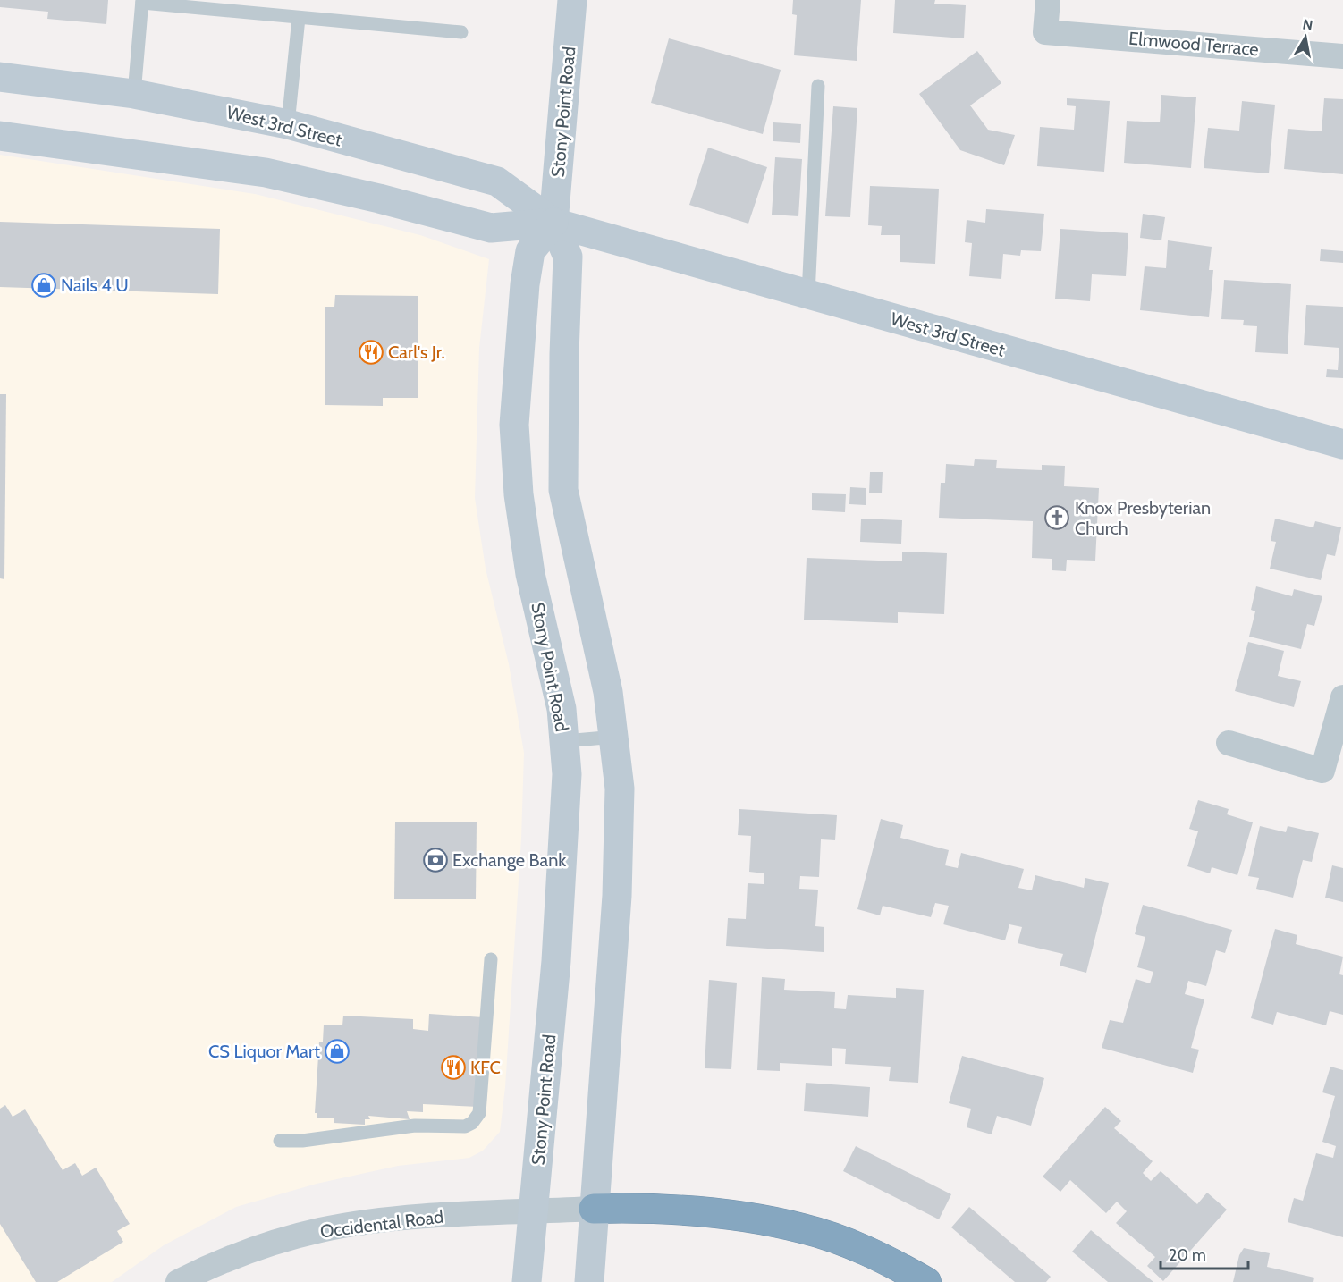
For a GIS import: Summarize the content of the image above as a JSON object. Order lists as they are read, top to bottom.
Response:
{
  "streets": {
    "main road": ["Stony Point Road", "West 3rd Street"],
    "street": ["Elmwood Terrace", "Occidental Road"]
  },
  "crossings": [
    ["Stony Point Road", "West 3rd Street"],
    ["Stony Point Road", "Occidental Road"]
  ],
  "places": {
    "shop": ["Nails 4 U", "CS Liquor Mart"],
    "restaurant": ["Carl's Jr.", "KFC"],
    "church": ["Knox Presbyterian Church"],
    "bank": ["Exchange Bank"]
  },
  "scale_bar": "20 m",
  "north": "top"
}
